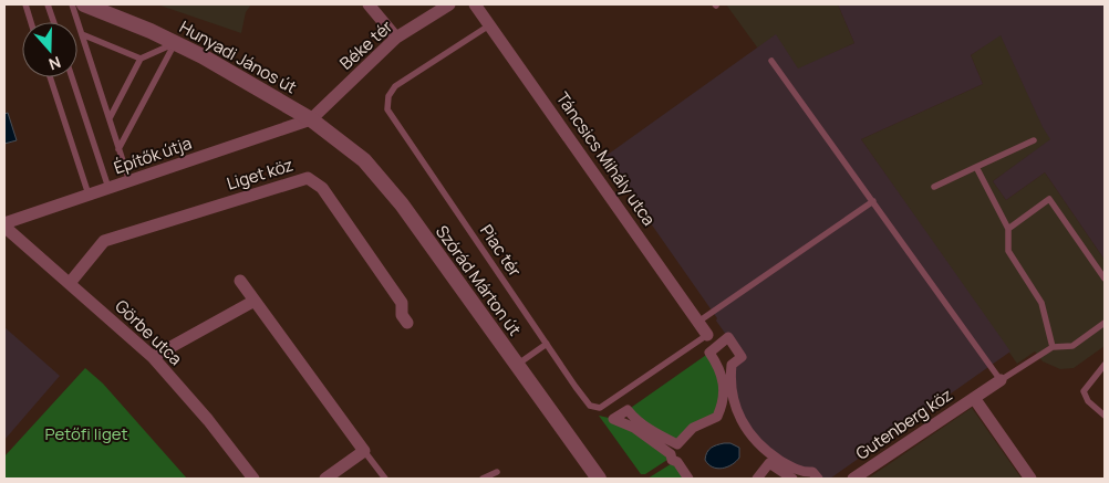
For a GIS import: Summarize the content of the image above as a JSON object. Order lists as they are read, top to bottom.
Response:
{
  "streets": {
    "street": [
      "Béke tér",
      "Hunyadi János út",
      "Építők útja",
      "Táncsics Mihály utca",
      "Liget köz",
      "Szórád Márton út",
      "Görbe utca",
      "Gutenberg köz"
    ],
    "lane": ["Piac tér"]
  },
  "crossings": [
    ["Béke tér", "Hunyadi János út"],
    ["Béke tér", "Építők útja"],
    ["Béke tér", "Szórád Márton út"],
    ["Hunyadi János út", "Építők útja"],
    ["Hunyadi János út", "Szórád Márton út"],
    ["Építők útja", "Szórád Márton út"],
    ["Építők útja", "Görbe utca"],
    ["Táncsics Mihály utca", "Piac tér"],
    ["Liget köz", "Görbe utca"]
  ],
  "parks": ["Petőfi liget"],
  "north": "bottom"
}
